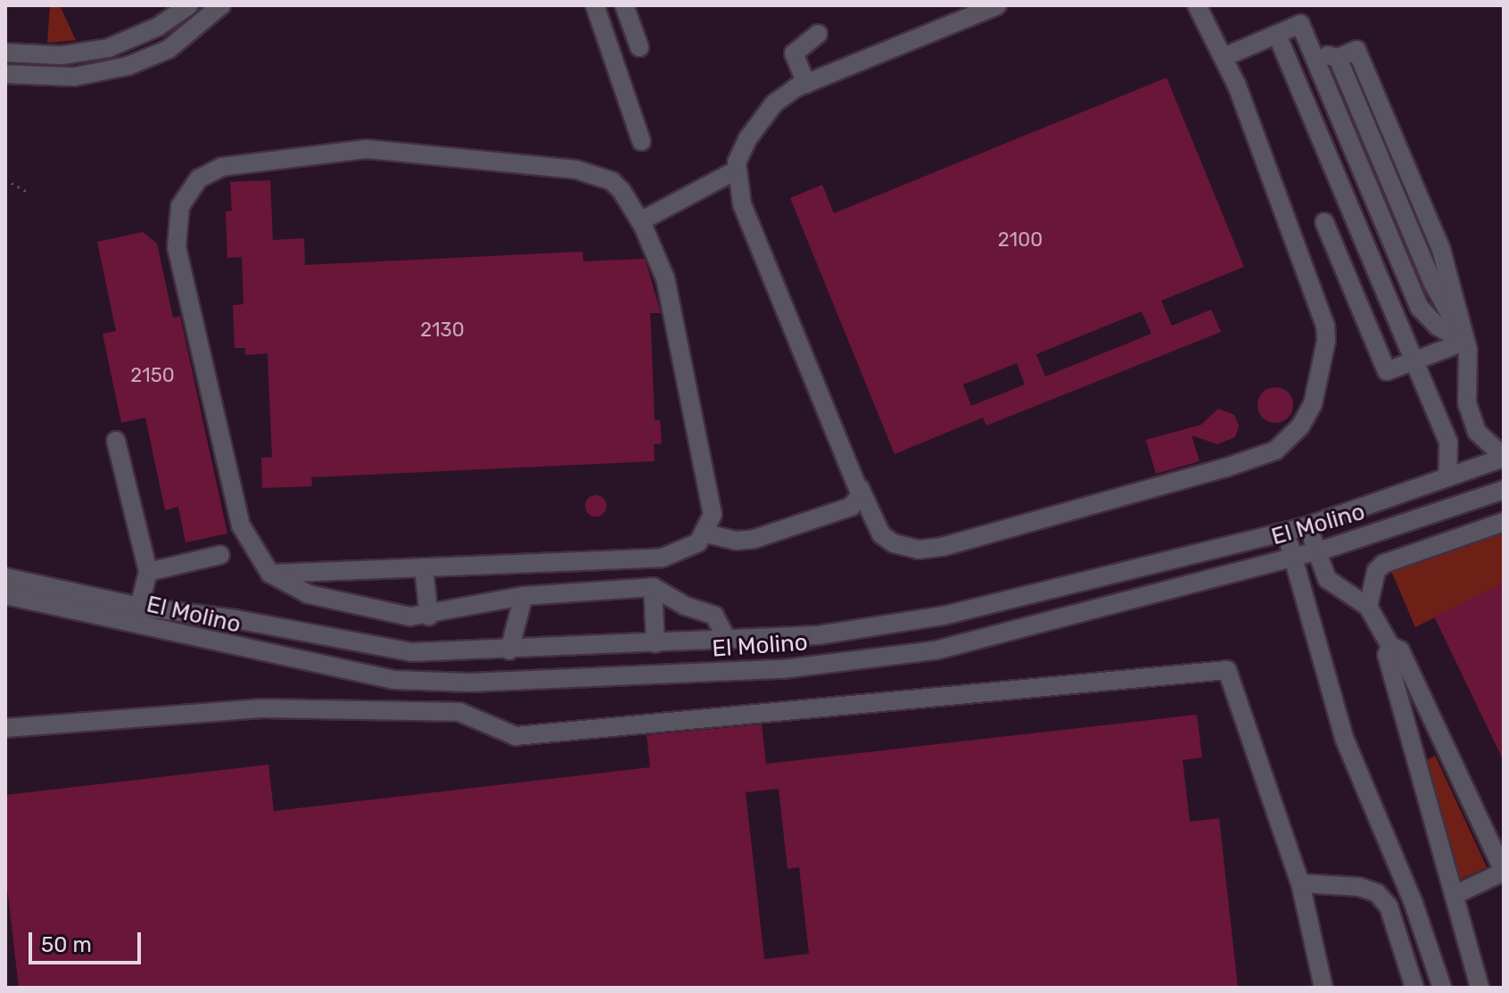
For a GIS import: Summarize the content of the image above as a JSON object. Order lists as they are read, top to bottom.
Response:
{
  "streets": {
    "street": ["El Molino"]
  },
  "house_numbers": ["2100", "2130", "2150"],
  "scale_bar": "50 m"
}
